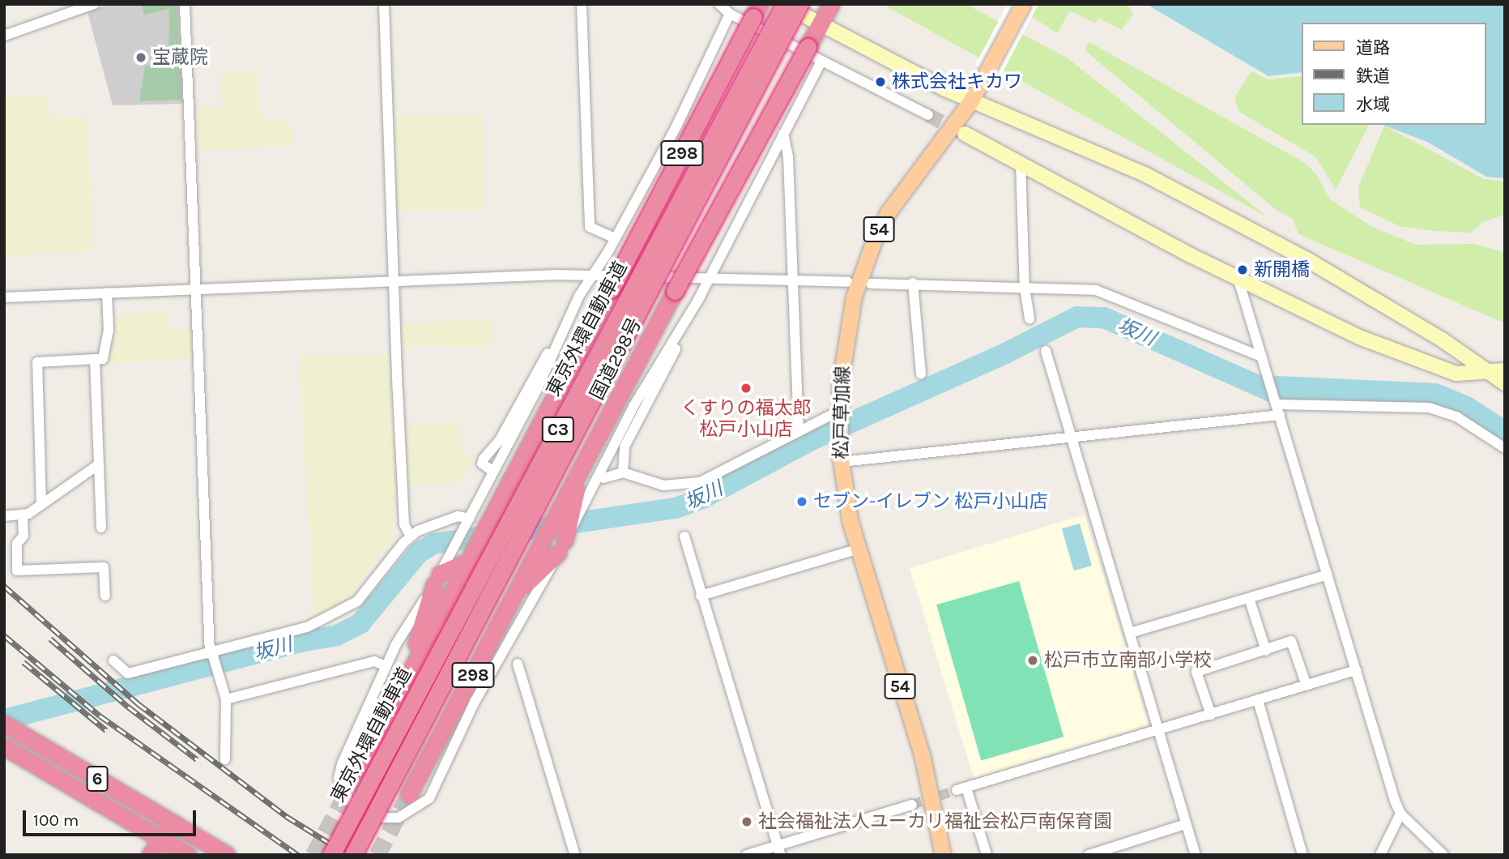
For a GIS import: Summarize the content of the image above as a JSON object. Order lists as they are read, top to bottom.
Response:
{
  "streets": {
    "highway": [
      "298",
      "東京外環自動車道",
      "国道298号",
      "C3",
      "6"
    ],
    "main road": ["54", "松戸草加線"]
  },
  "water": ["坂川"],
  "places": [
    "宝蔵院",
    "株式会社キカワ",
    "新開橋",
    "くすりの福太郎 松戸小山店",
    "セブン-イレブン 松戸小山店",
    "松戸市立南部小学校",
    "社会福祉法人ユーカリ福祉会松戸南保育園"
  ],
  "legend": ["道路", "鉄道", "水域"],
  "scale_bar": "100 m"
}
